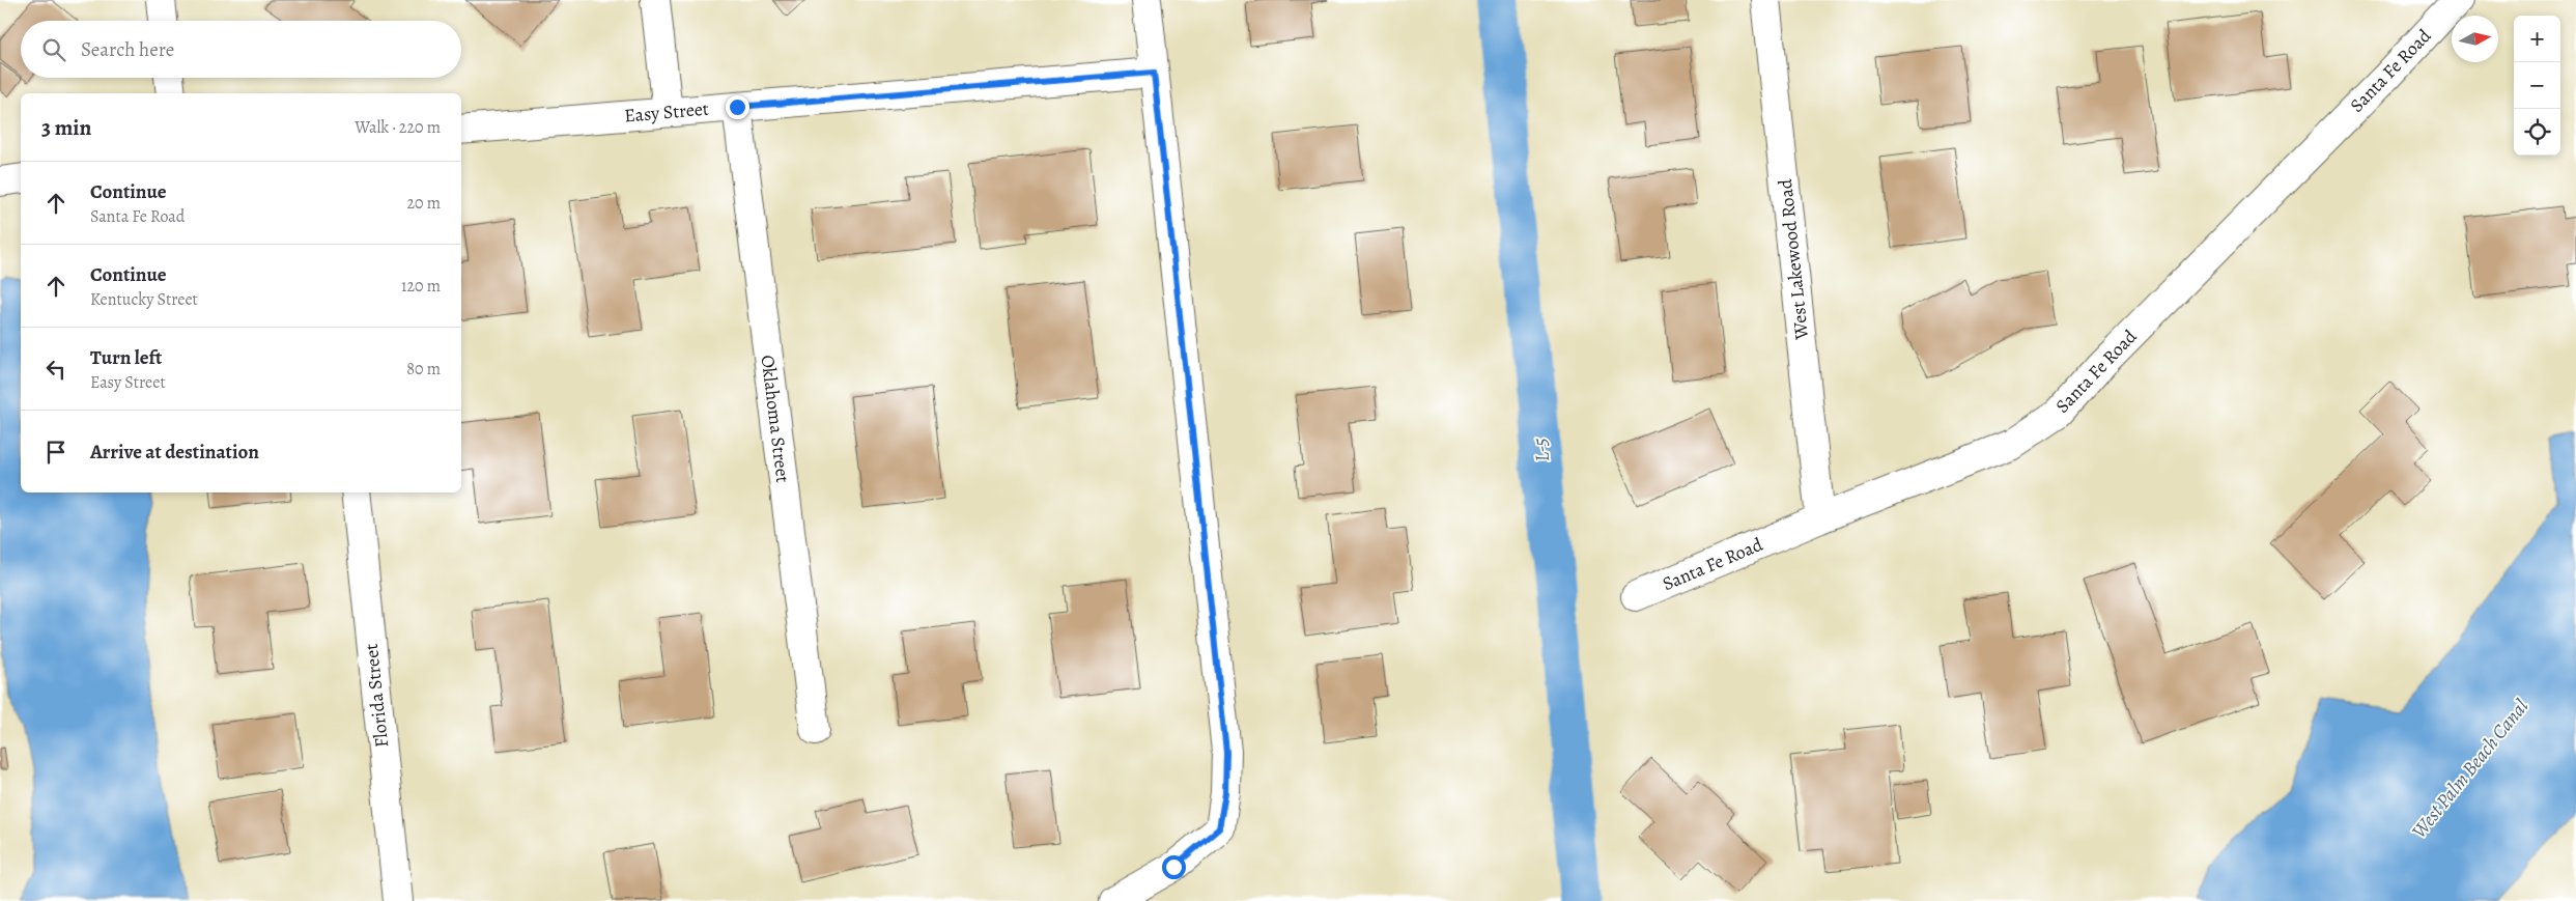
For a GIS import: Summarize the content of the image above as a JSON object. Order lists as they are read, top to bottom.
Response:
{
  "streets": {
    "street": [
      "Santa Fe Road",
      "Easy Street",
      "West Lakewood Road",
      "Oklahoma Street",
      "Florida Street"
    ]
  },
  "crossings": [
    ["Santa Fe Road", "West Lakewood Road"],
    ["Easy Street", "Oklahoma Street"]
  ],
  "water": ["L-5", "West Palm Beach Canal"],
  "north": "right",
  "page": {
    "map_buttons": ["+", "−"],
    "search": "Search here",
    "heading": ["3 min", "Walk · 220 m"],
    "list": [
      ["Continue", "Santa Fe Road", "20 m"],
      ["Continue", "Kentucky Street", "120 m"],
      ["Turn left", "Easy Street", "80 m"],
      "Arrive at destination"
    ]
  }
}
